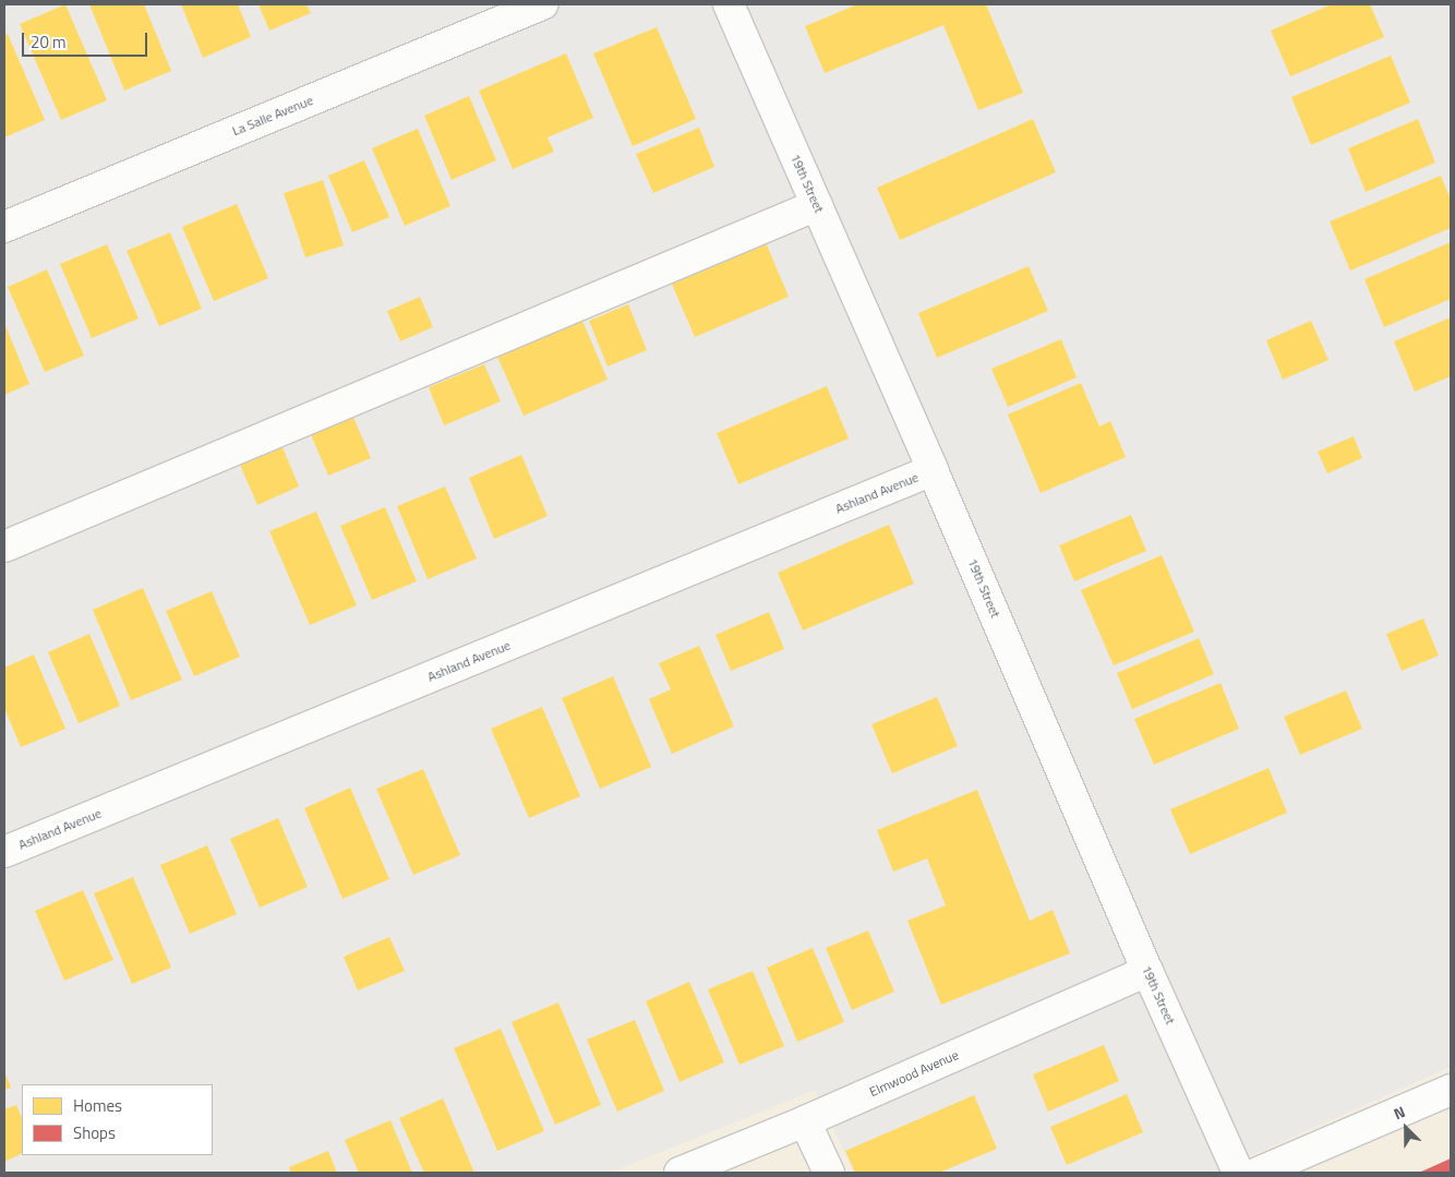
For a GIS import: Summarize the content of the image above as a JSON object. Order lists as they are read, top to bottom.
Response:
{
  "streets": {
    "street": [
      "La Salle Avenue",
      "19th Street",
      "Ashland Avenue",
      "Elmwood Avenue"
    ]
  },
  "crossings": [
    ["19th Street", "Ashland Avenue"],
    ["19th Street", "Elmwood Avenue"]
  ],
  "legend": ["Homes", "Shops"],
  "scale_bar": "20 m",
  "north": "top left"
}
